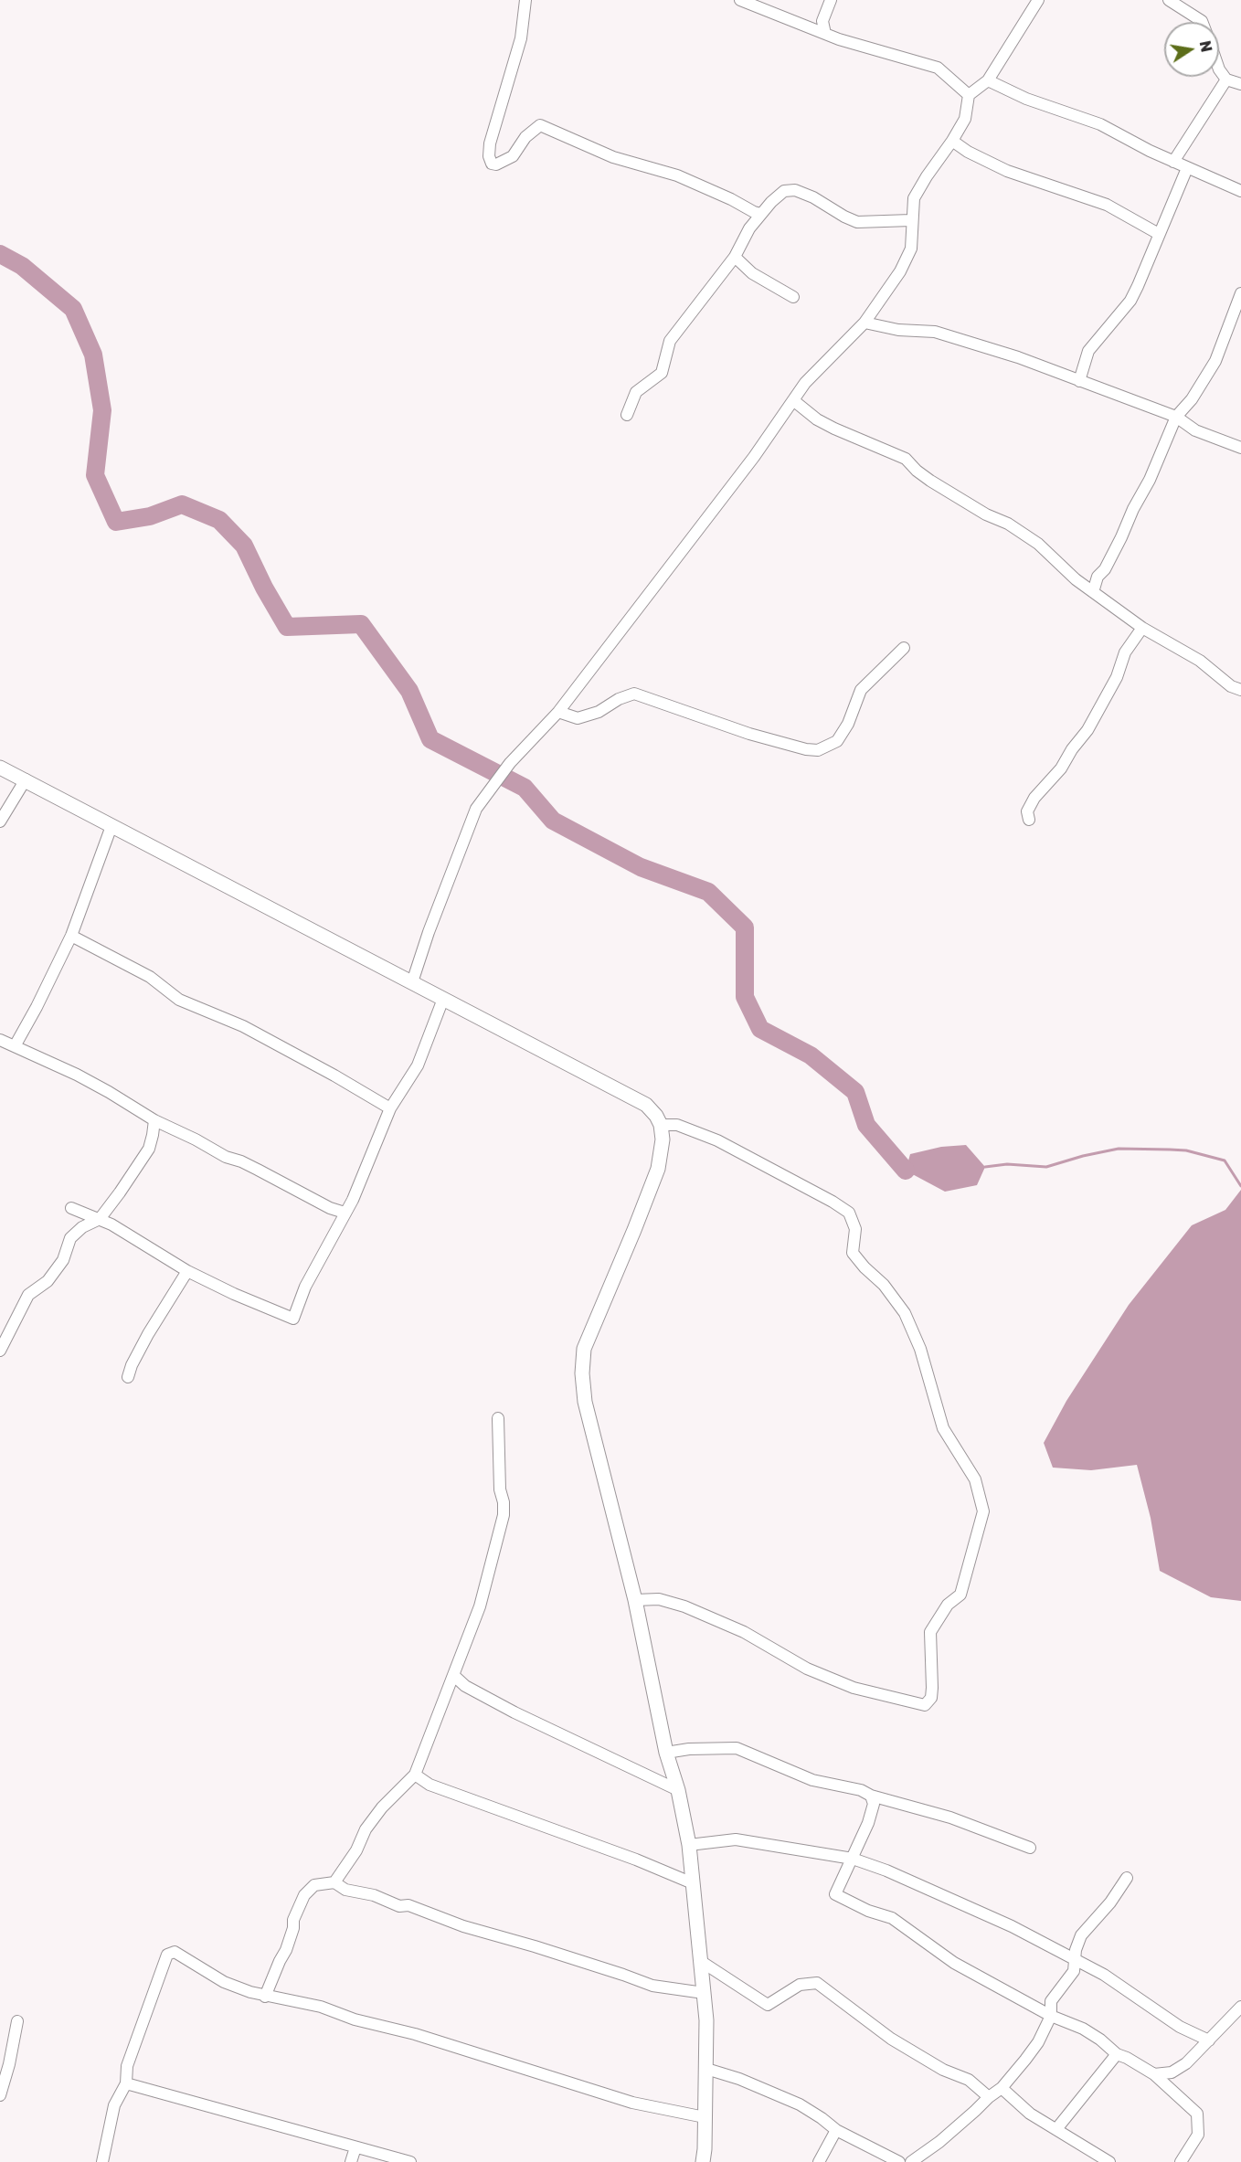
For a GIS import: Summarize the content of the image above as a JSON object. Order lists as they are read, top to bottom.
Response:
{
  "north": "right"
}
